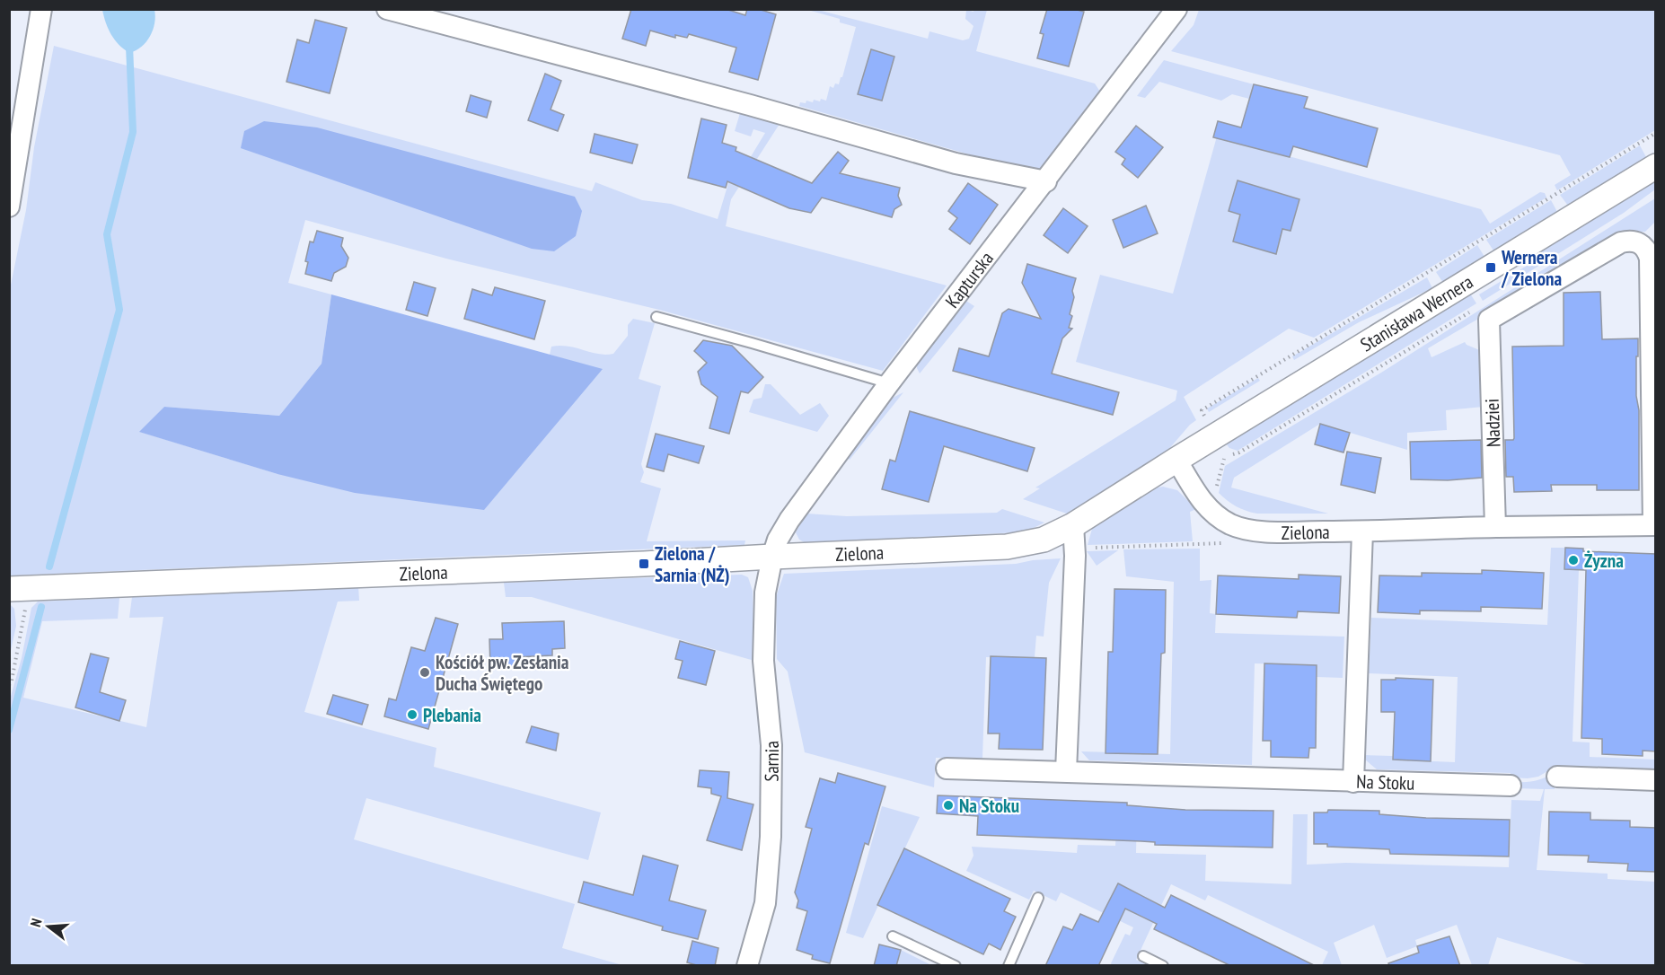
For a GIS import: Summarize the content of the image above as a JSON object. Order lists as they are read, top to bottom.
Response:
{
  "streets": {
    "street": [
      "Kapturska",
      "Stanisława Wernera",
      "Nadziei",
      "Zielona",
      "Sarnia",
      "Na Stoku"
    ]
  },
  "crossings": [
    ["Kapturska", "Zielona"],
    ["Kapturska", "Sarnia"],
    ["Stanisława Wernera", "Zielona"],
    ["Nadziei", "Zielona"],
    ["Zielona", "Sarnia"]
  ],
  "places": {
    "transit": ["Wernera / Zielona", "Zielona / Sarnia (NŻ)"],
    "other": [
      "Żyzna",
      "Kościół pw. Zesłania Ducha Świętego",
      "Plebania",
      "Na Stoku"
    ]
  },
  "north": "left"
}
